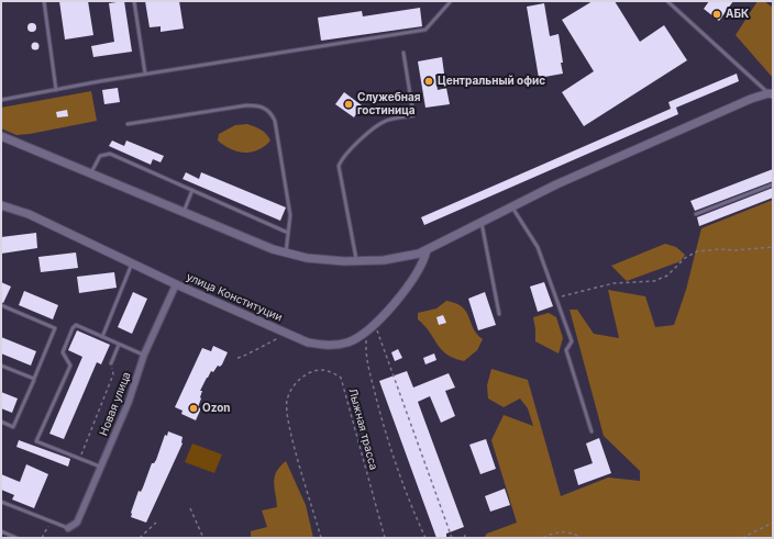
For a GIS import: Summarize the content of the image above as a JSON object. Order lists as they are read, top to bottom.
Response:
{
  "streets": {
    "street": ["улица Конституции", "Новая улица"],
    "path": ["Лыжная трасса"]
  },
  "crossings": [
    ["улица Конституции", "Новая улица"]
  ],
  "places": [
    "АБК",
    "Центральный офис",
    "Служебная гостиница",
    "Ozon"
  ]
}
